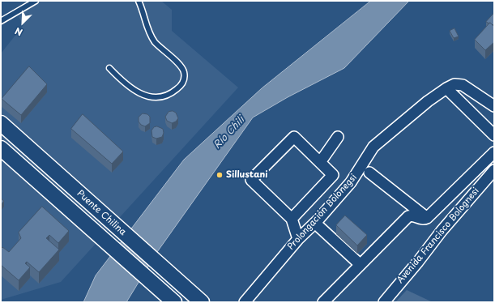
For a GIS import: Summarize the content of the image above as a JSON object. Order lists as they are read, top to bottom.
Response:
{
  "streets": {
    "main road": ["Puente Chilina"],
    "street": ["Prolongación Bolonegsi", "Avenida Francisco Bolognesi"]
  },
  "water": ["Río Chili"],
  "places": ["Sillustani"],
  "north": "bottom left"
}
